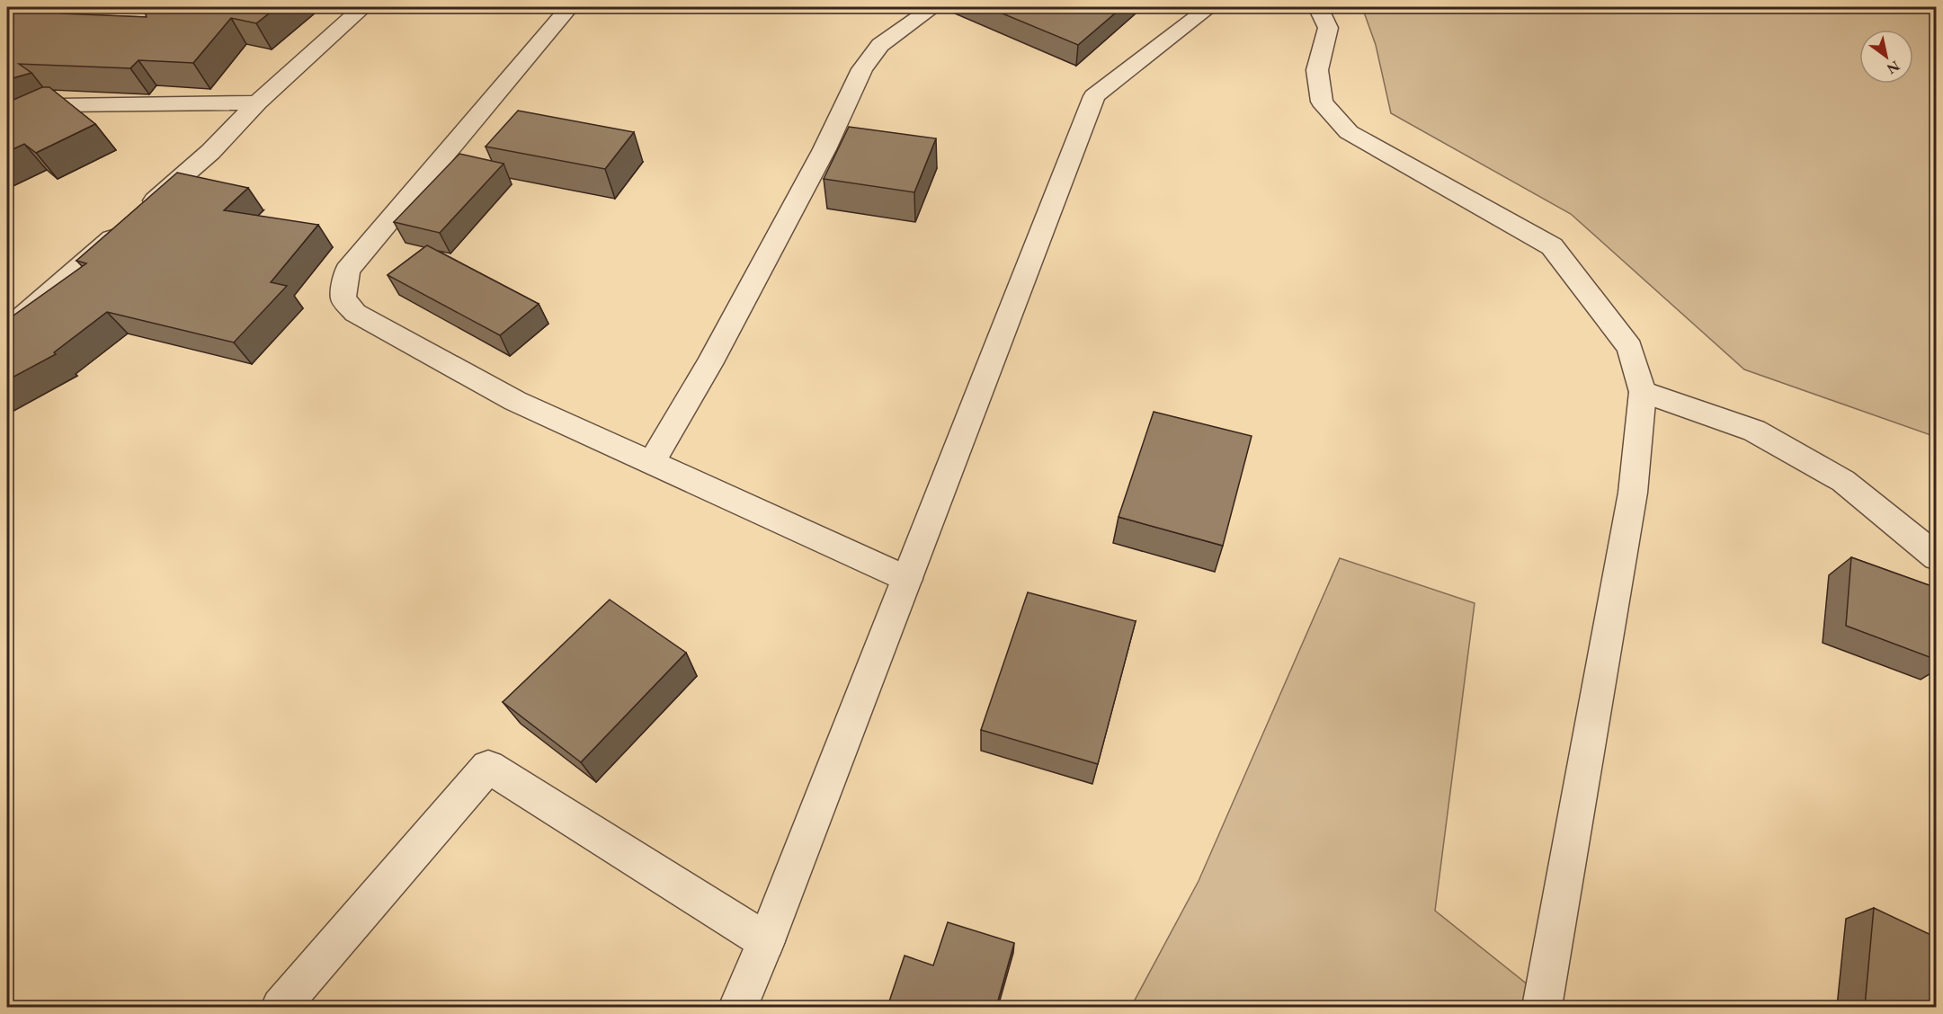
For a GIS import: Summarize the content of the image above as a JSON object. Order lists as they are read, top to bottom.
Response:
{
  "north": "bottom right"
}
